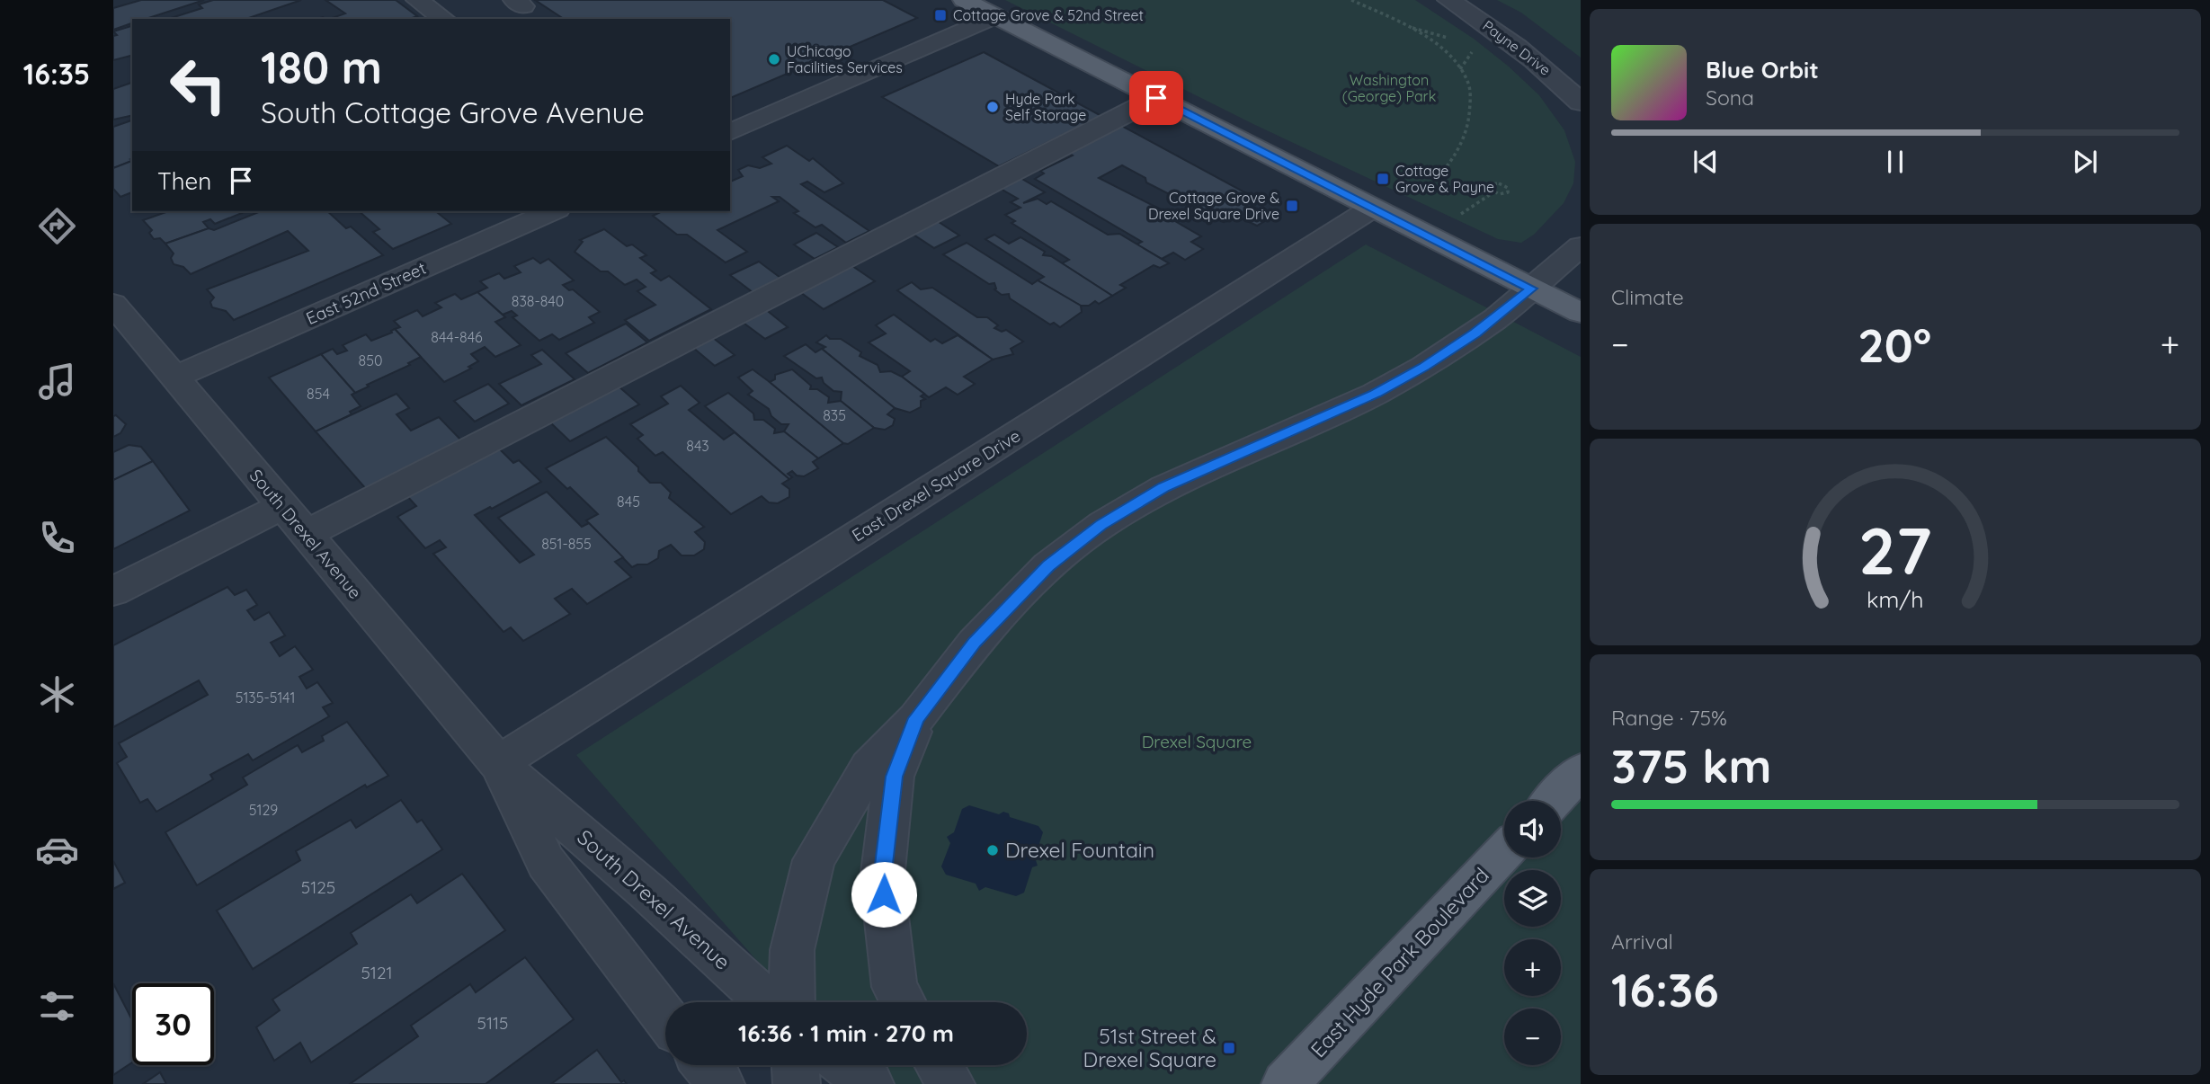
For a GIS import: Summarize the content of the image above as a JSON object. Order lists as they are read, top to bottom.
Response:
{
  "streets": {
    "main road": ["East Hyde Park Boulevard"],
    "street": [
      "Payne Drive",
      "East 52nd Street",
      "East Drexel Square Drive",
      "South Drexel Avenue"
    ]
  },
  "crossings": [
    ["East 52nd Street", "South Drexel Avenue"],
    ["East Drexel Square Drive", "South Drexel Avenue"]
  ],
  "parks": ["Washington (George) Park", "Drexel Square"],
  "places": {
    "transit": [
      "Cottage Grove & 52nd Street",
      "Cottage Grove & Payne",
      "Cottage Grove & Drexel Square Drive",
      "51st Street & Drexel Square"
    ],
    "other": ["UChicago Facilities Services", "Hyde Park Self Storage", "Drexel Fountain"]
  },
  "house_numbers": [
    "838-840",
    "844-846",
    "850",
    "854",
    "835",
    "843",
    "845",
    "851-855",
    "5135-5141",
    "5129",
    "5125",
    "5121",
    "5115"
  ],
  "page": {
    "tabs": "16:35",
    "turn": ["180 m", "South Cottage Grove Avenue"],
    "song": ["Blue Orbit", "Sona"],
    "then": "Then",
    "tile": [
      "Climate",
      ["Range · 75%", "375 km"],
      ["Arrival", "16:36"]
    ],
    "heat": ["−", "20°", "+"],
    "map_buttons": ["+", "−"],
    "limit": "30",
    "trip": "16:36 · 1 min · 270 m",
    "gauge": ["27", "km/h"]
  }
}
